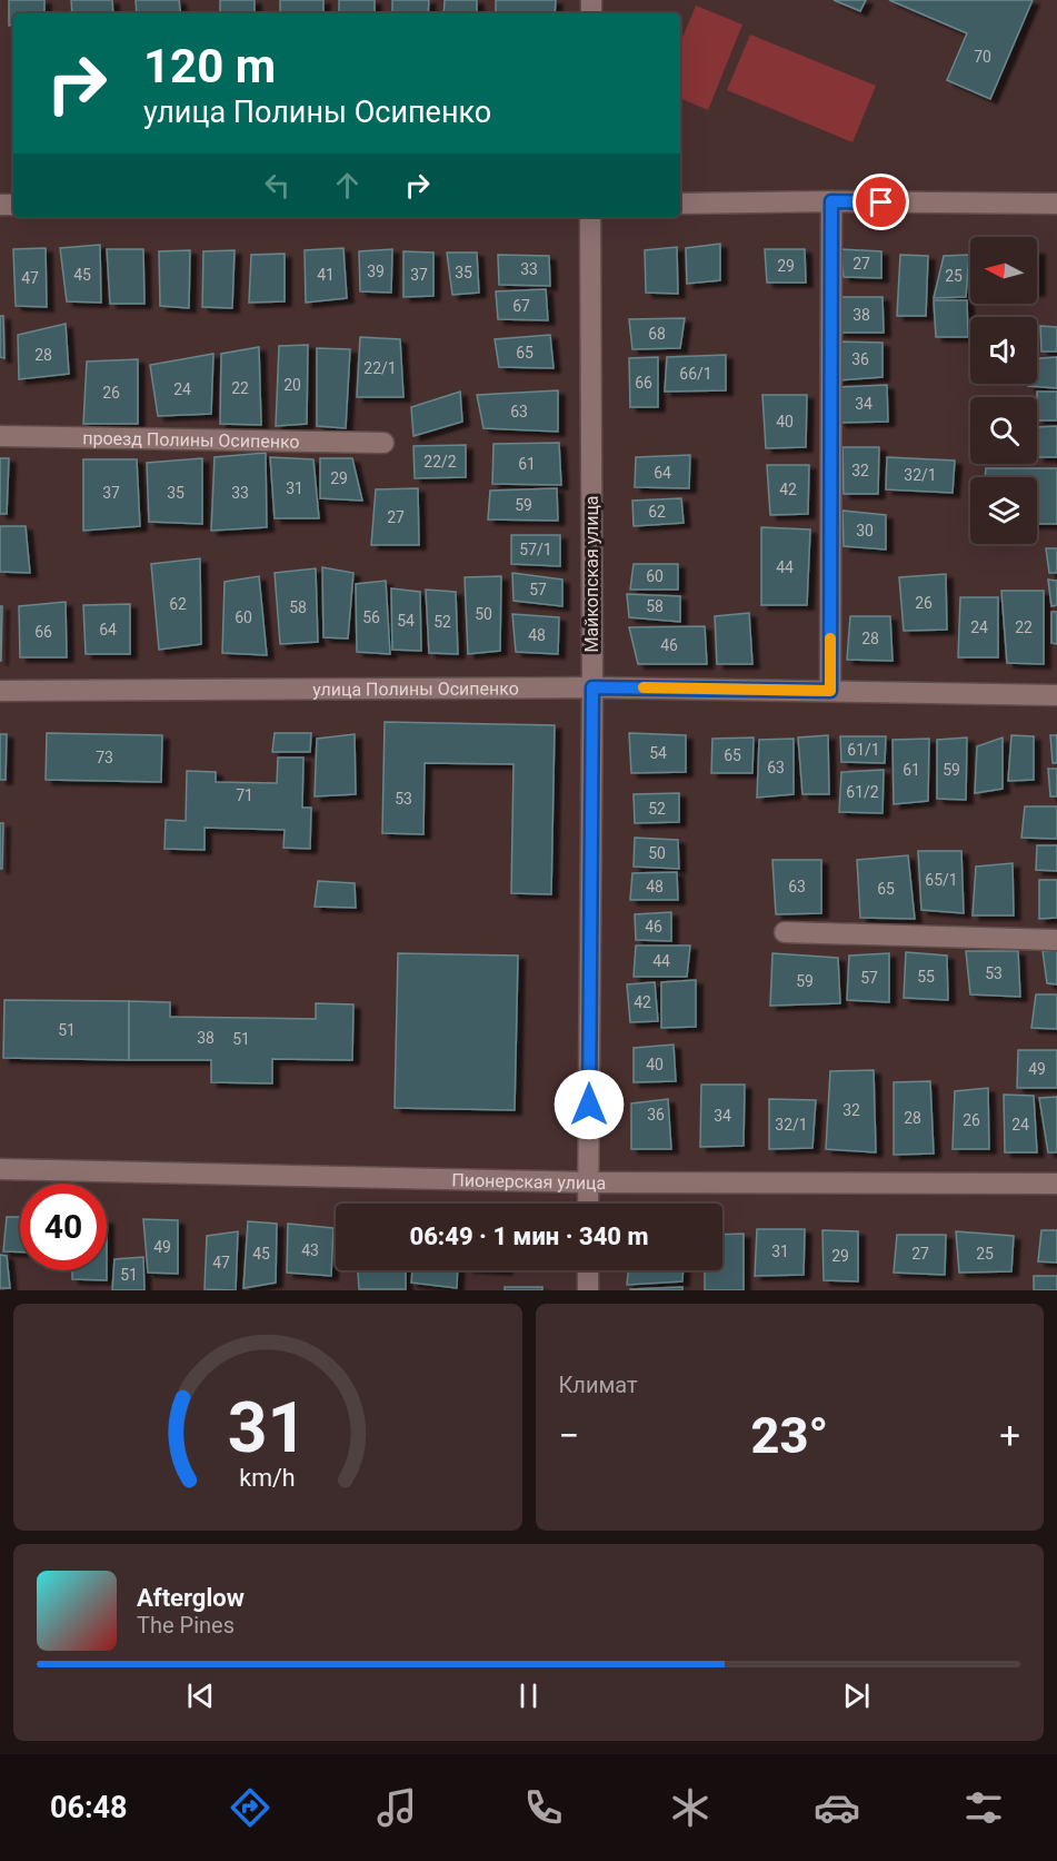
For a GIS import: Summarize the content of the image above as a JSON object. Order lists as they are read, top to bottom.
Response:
{
  "streets": {
    "street": [
      "проезд Полины Осипенко",
      "Майкопская улица",
      "улица Полины Осипенко",
      "Пионерская улица"
    ]
  },
  "crossings": [
    ["Майкопская улица", "улица Полины Осипенко"],
    ["Майкопская улица", "Пионерская улица"]
  ],
  "house_numbers": [
    "70",
    "27",
    "29",
    "33",
    "39",
    "35",
    "45",
    "41",
    "37",
    "25",
    "47",
    "67",
    "38",
    "68",
    "65",
    "28",
    "36",
    "22/1",
    "66/1",
    "66",
    "20",
    "22",
    "24",
    "26",
    "34",
    "63",
    "40",
    "22/2",
    "61",
    "32",
    "64",
    "32/1",
    "29",
    "31",
    "42",
    "37",
    "35",
    "33",
    "59",
    "62",
    "27",
    "30",
    "57/1",
    "44",
    "60",
    "57",
    "26",
    "62",
    "58",
    "58",
    "50",
    "60",
    "56",
    "54",
    "52",
    "24",
    "22",
    "64",
    "66",
    "48",
    "28",
    "46",
    "61/1",
    "54",
    "65",
    "73",
    "63",
    "61",
    "59",
    "61/2",
    "71",
    "53",
    "52",
    "50",
    "65/1",
    "48",
    "63",
    "65",
    "46",
    "44",
    "53",
    "55",
    "57",
    "59",
    "42",
    "51",
    "38",
    "51",
    "40",
    "49",
    "32",
    "36",
    "34",
    "28",
    "26",
    "32/1",
    "24",
    "49",
    "43",
    "31",
    "45",
    "27",
    "25",
    "29",
    "47",
    "51"
  ],
  "north": "left",
  "page": {
    "turn": ["120 m", "улица Полины Осипенко"],
    "limit": "40",
    "trip": "06:49 · 1 мин · 340 m",
    "tile": "Климат",
    "heat": ["−", "23°", "+"],
    "song": ["Afterglow", "The Pines"],
    "tabs": "06:48",
    "gauge": ["31", "km/h"]
  }
}
